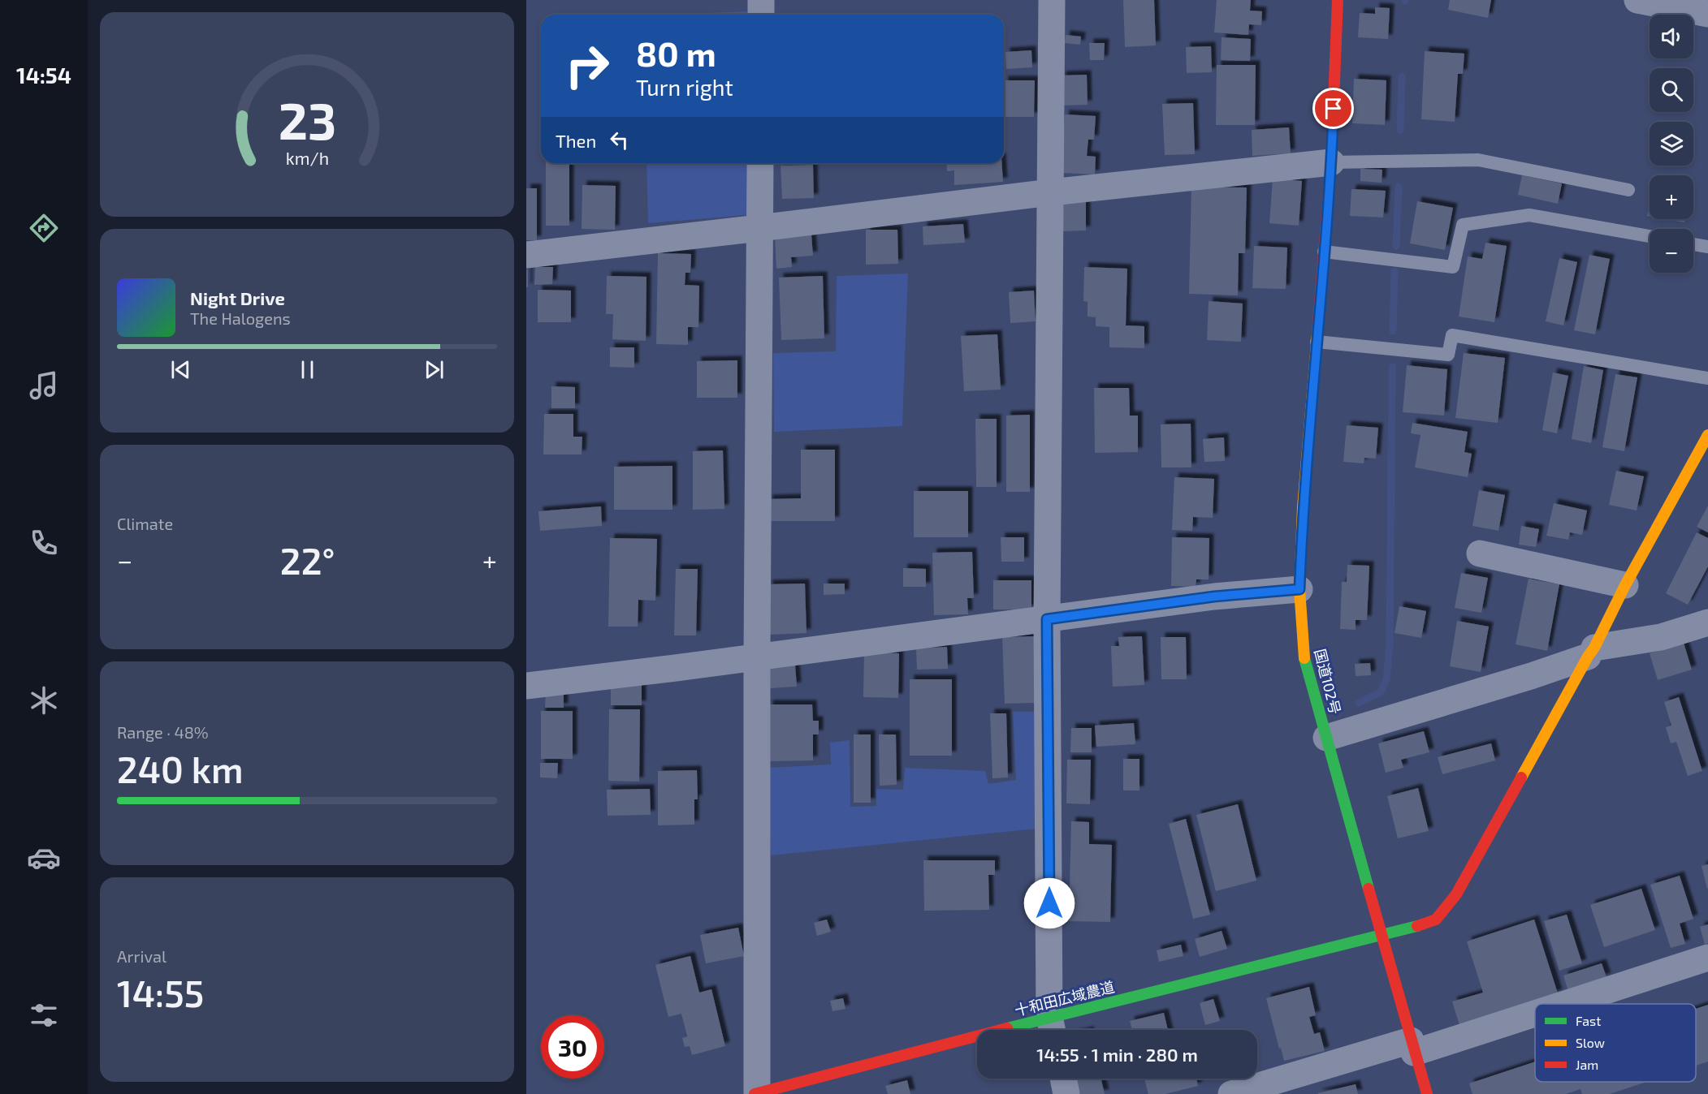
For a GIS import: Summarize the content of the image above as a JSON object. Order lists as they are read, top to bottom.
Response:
{
  "streets": {
    "main road": ["国道102号", "十和田広域農道"]
  },
  "crossings": [
    ["国道102号", "十和田広域農道"]
  ],
  "legend": ["Fast", "Slow", "Jam"],
  "page": {
    "tabs": "14:54",
    "map_buttons": ["+", "−"],
    "turn": ["80 m", "Turn right"],
    "then": "Then",
    "song": ["Night Drive", "The Halogens"],
    "tile": [
      "Climate",
      ["Range · 48%", "240 km"],
      ["Arrival", "14:55"]
    ],
    "heat": ["−", "22°", "+"],
    "limit": "30",
    "trip": "14:55 · 1 min · 280 m",
    "gauge": ["23", "km/h"]
  }
}
